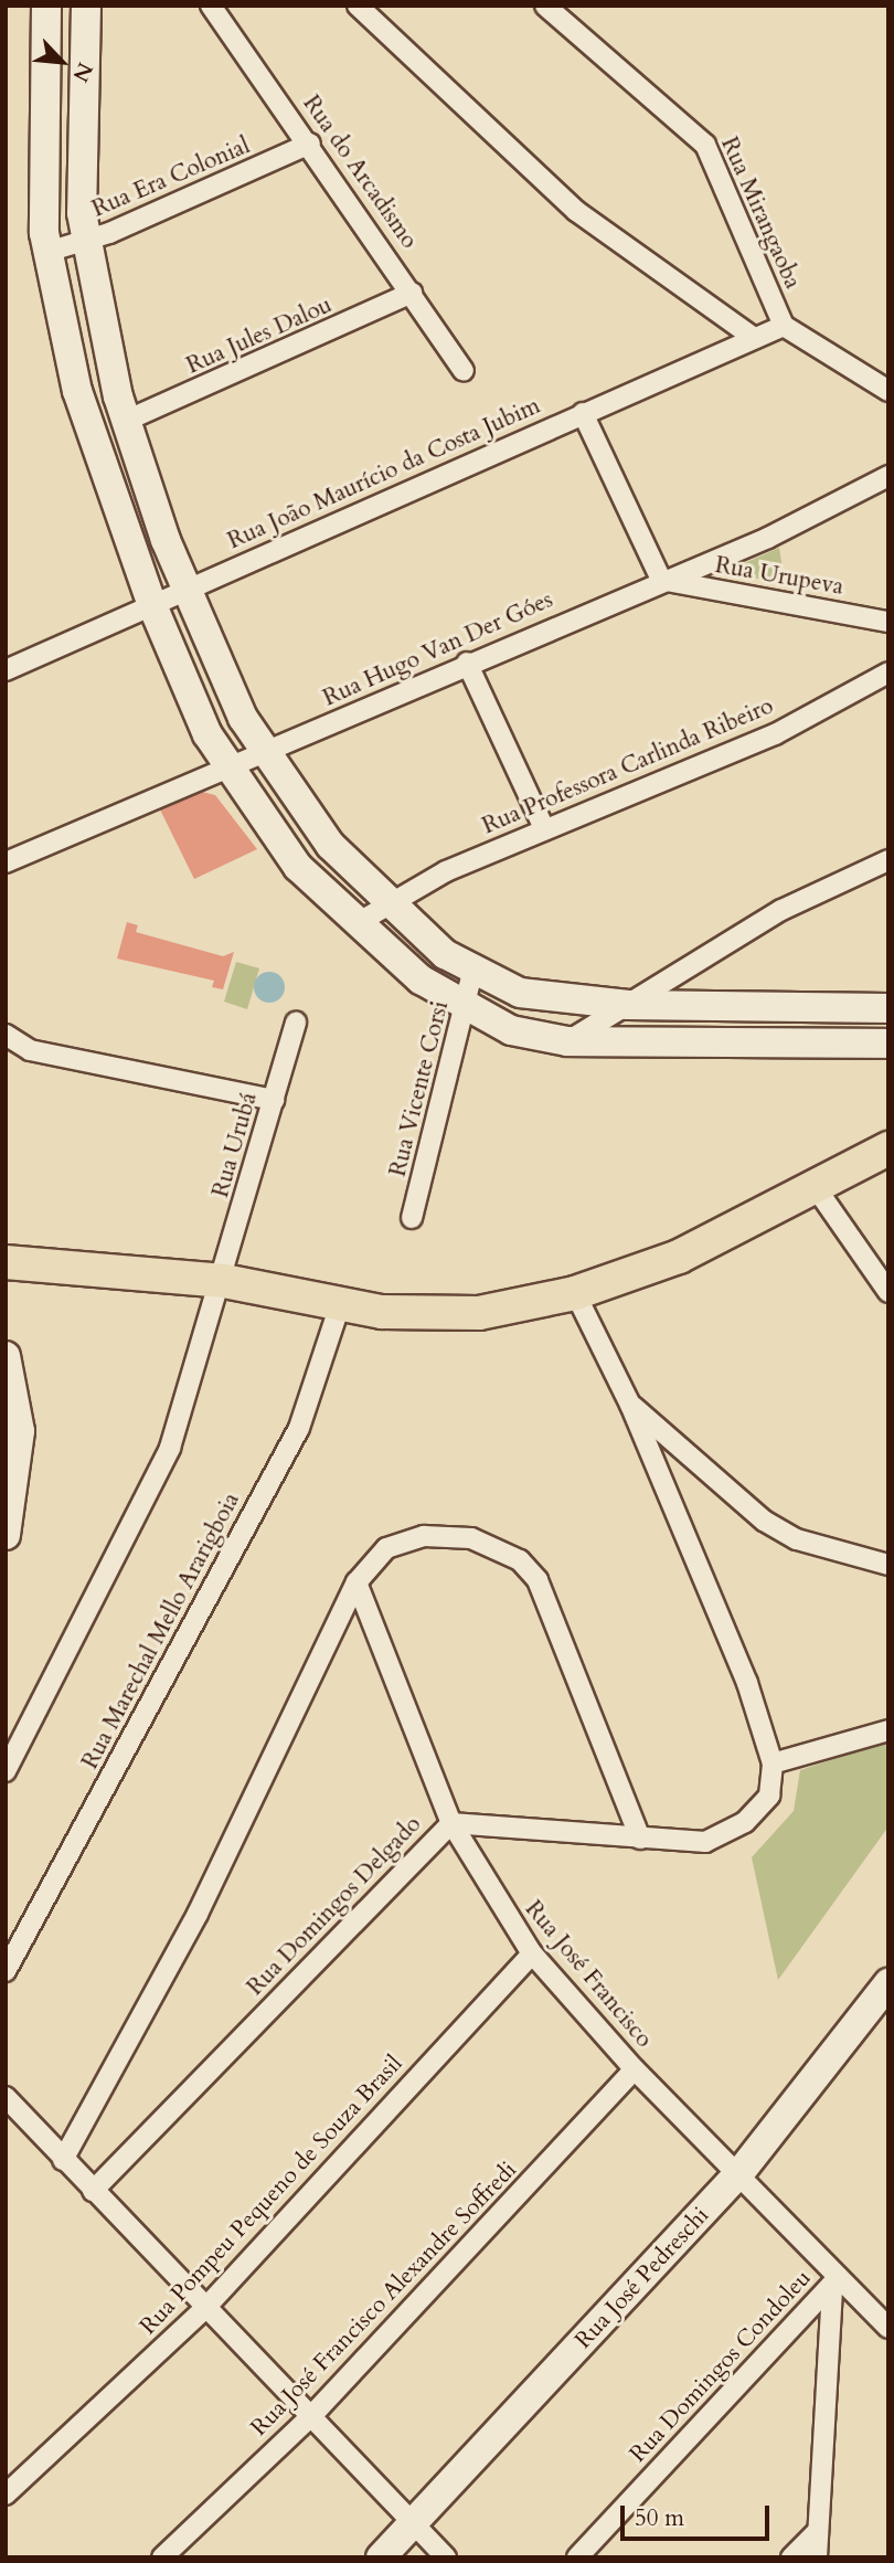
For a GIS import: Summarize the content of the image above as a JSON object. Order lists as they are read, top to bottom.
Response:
{
  "streets": {
    "main road": ["Rua José Pedreschi"],
    "street": [
      "Rua do Arcadismo",
      "Rua Era Colonial",
      "Rua Mirangaoba",
      "Rua Jules Dalou",
      "Rua João Maurício da Costa Jubim",
      "Rua Urupeva",
      "Rua Hugo Van Der Góes",
      "Rua Professora Carlinda Ribeiro",
      "Rua Vicente Corsi",
      "Rua Urubá",
      "Rua Marechal Mello Ararigboia",
      "Rua Domingos Delgado",
      "Rua José Francisco",
      "Rua Pompeu Pequeno de Souza Brasil",
      "Rua José Francisco Alexandre Soffredi",
      "Rua Domingos Condoleu"
    ]
  },
  "crossings": [
    ["Rua do Arcadismo", "Rua Era Colonial"],
    ["Rua do Arcadismo", "Rua Jules Dalou"],
    ["Rua Mirangaoba", "Rua João Maurício da Costa Jubim"],
    ["Rua Urupeva", "Rua Hugo Van Der Góes"],
    ["Rua Domingos Delgado", "Rua José Francisco"],
    ["Rua José Francisco", "Rua Pompeu Pequeno de Souza Brasil"],
    ["Rua José Francisco", "Rua José Pedreschi"],
    ["Rua José Francisco", "Rua José Francisco Alexandre Soffredi"],
    ["Rua José Francisco", "Rua Domingos Condoleu"]
  ],
  "scale_bar": "50 m",
  "north": "bottom right"
}
